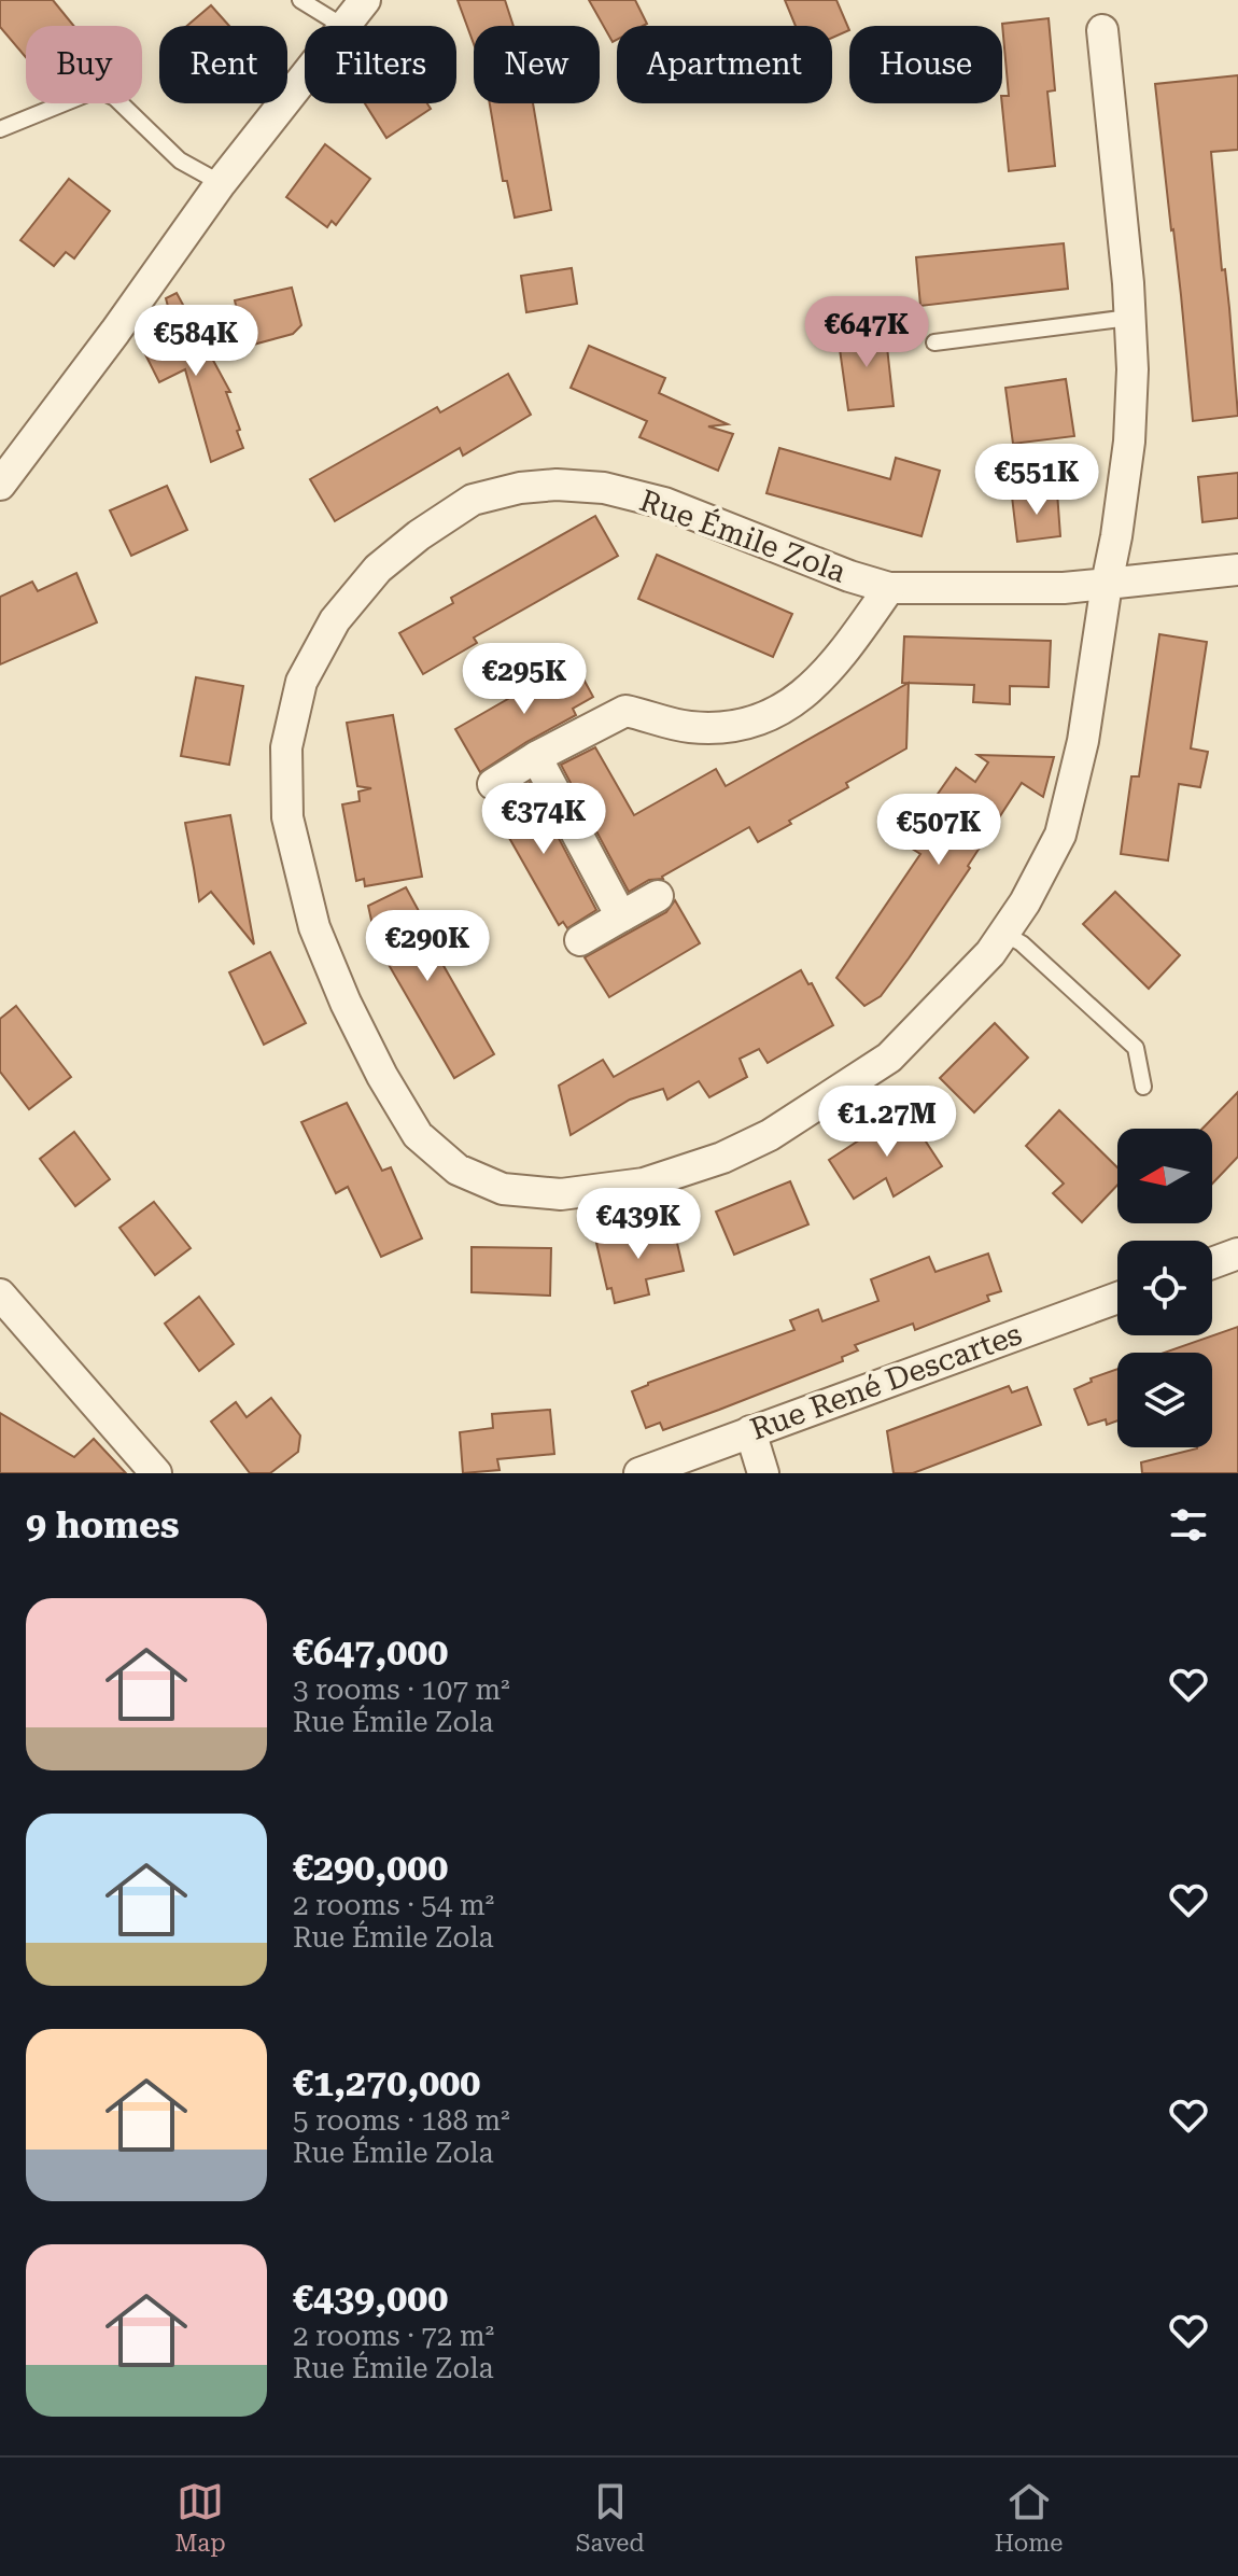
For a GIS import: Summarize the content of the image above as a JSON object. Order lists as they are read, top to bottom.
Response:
{
  "streets": {
    "street": ["Rue Émile Zola", "Rue René Descartes"]
  },
  "north": "left",
  "page": {
    "chip": [
      "Buy",
      "Rent",
      "Filters",
      "New",
      "Apartment",
      "House"
    ],
    "price": [
      "€647K",
      "€584K",
      "€551K",
      "€295K",
      "€374K",
      "€507K",
      "€290K",
      "€1.27M",
      "€439K"
    ],
    "heading": "9 homes",
    "list": [
      {
        "name": "€647,000",
        "note": "3 rooms · 107 m² · Rue Émile Zola"
      },
      {
        "name": "€290,000",
        "note": "2 rooms · 54 m² · Rue Émile Zola"
      },
      {
        "name": "€1,270,000",
        "note": "5 rooms · 188 m² · Rue Émile Zola"
      },
      {
        "name": "€439,000",
        "note": "2 rooms · 72 m² · Rue Émile Zola"
      }
    ],
    "tabs": ["Map", "Saved", "Home"]
  }
}
